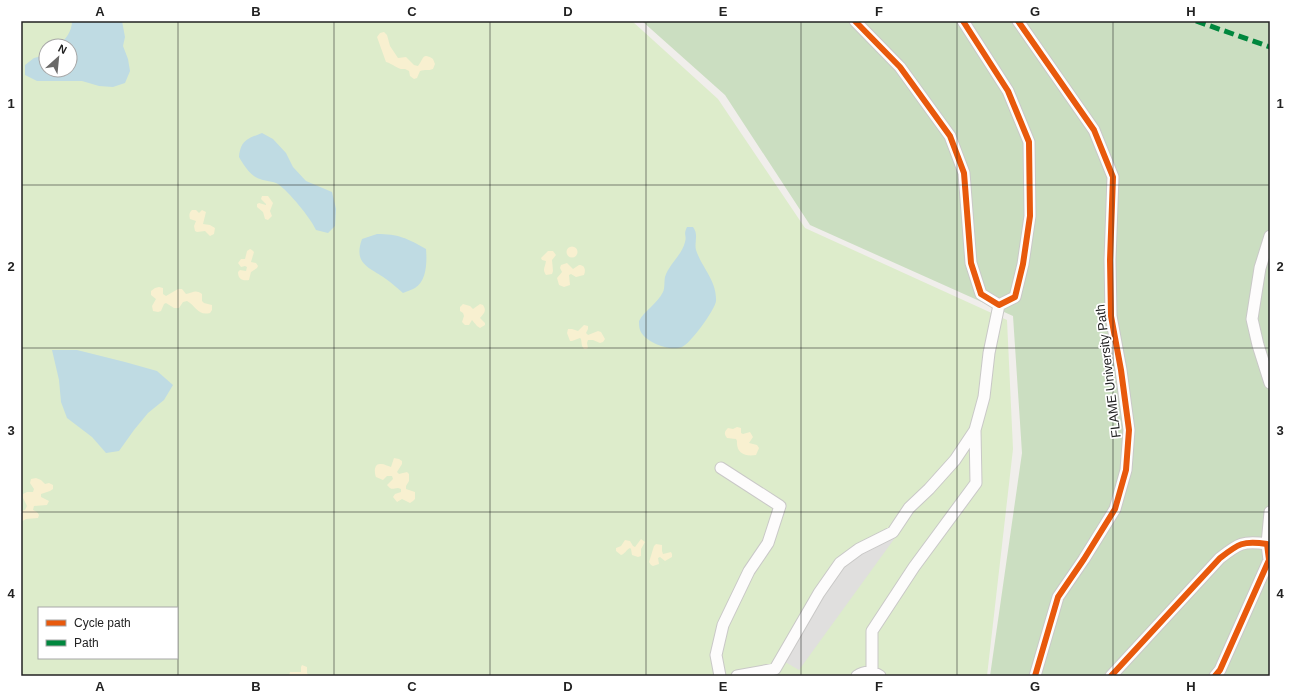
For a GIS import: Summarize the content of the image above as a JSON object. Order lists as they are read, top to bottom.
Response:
{
  "streets": {
    "street": ["FLAME University Path"]
  },
  "legend": ["Cycle path", "Path"],
  "north": "top right",
  "grid": {
    "columns": [
      "A",
      "B",
      "C",
      "D",
      "E",
      "F",
      "G",
      "H"
    ],
    "rows": [
      "1",
      "2",
      "3",
      "4"
    ]
  }
}
